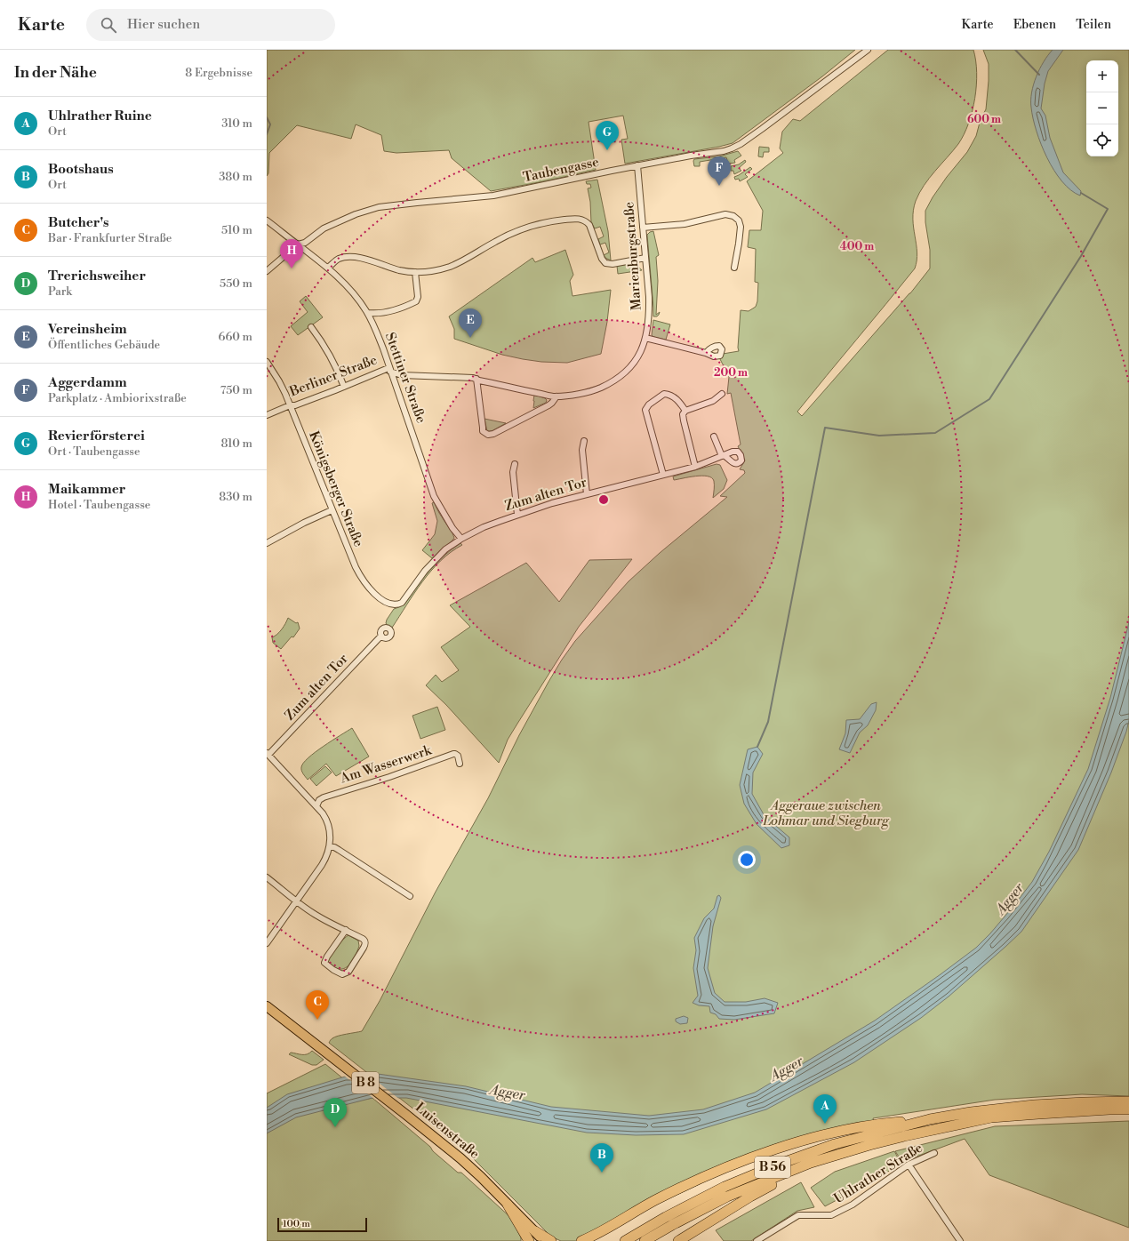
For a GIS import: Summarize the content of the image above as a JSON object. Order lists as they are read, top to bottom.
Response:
{
  "streets": {
    "highway": ["B 56"],
    "main road": ["B 8", "Luisenstraße"],
    "street": [
      "Taubengasse",
      "Marienburgstraße",
      "Berliner Straße",
      "Stettiner Straße",
      "Königsberger Straße",
      "Zum alten Tor",
      "Am Wasserwerk",
      "Uhlrather Straße"
    ]
  },
  "crossings": [
    ["Taubengasse", "Marienburgstraße"],
    ["Taubengasse", "Stettiner Straße"],
    ["Marienburgstraße", "Berliner Straße"],
    ["Marienburgstraße", "Stettiner Straße"],
    ["Berliner Straße", "Stettiner Straße"],
    ["Berliner Straße", "Königsberger Straße"],
    ["Stettiner Straße", "Zum alten Tor"],
    ["Königsberger Straße", "Zum alten Tor"]
  ],
  "water": ["Agger"],
  "parks": ["Aggeraue zwischen Lohmar und Siegburg"],
  "scale_bar": "100 m",
  "page": {
    "header": "Karte",
    "search": "Hier suchen",
    "nav": ["Karte", "Ebenen", "Teilen"],
    "heading": ["In der Nähe", "8 Ergebnisse"],
    "map_buttons": ["+", "−"],
    "list": [
      {
        "mark": "A",
        "name": "Uhlrather Ruine",
        "note": "Ort",
        "value": "310 m"
      },
      {
        "mark": "B",
        "name": "Bootshaus",
        "note": "Ort",
        "value": "380 m"
      },
      {
        "mark": "C",
        "name": "Butcher's",
        "note": "Bar · Frankfurter Straße",
        "value": "510 m"
      },
      {
        "mark": "D",
        "name": "Trerichsweiher",
        "note": "Park",
        "value": "550 m"
      },
      {
        "mark": "E",
        "name": "Vereinsheim",
        "note": "Öffentliches Gebäude",
        "value": "660 m"
      },
      {
        "mark": "F",
        "name": "Aggerdamm",
        "note": "Parkplatz · Ambiorixstraße",
        "value": "750 m"
      },
      {
        "mark": "G",
        "name": "Revierförsterei",
        "note": "Ort · Taubengasse",
        "value": "810 m"
      },
      {
        "mark": "H",
        "name": "Maikammer",
        "note": "Hotel · Taubengasse",
        "value": "830 m"
      }
    ],
    "pins": [
      "G",
      "F",
      "H",
      "E",
      "C",
      "A",
      "D",
      "B"
    ],
    "scale": "100 m"
  },
  "rings": ["600 m", "400 m", "200 m"]
}
